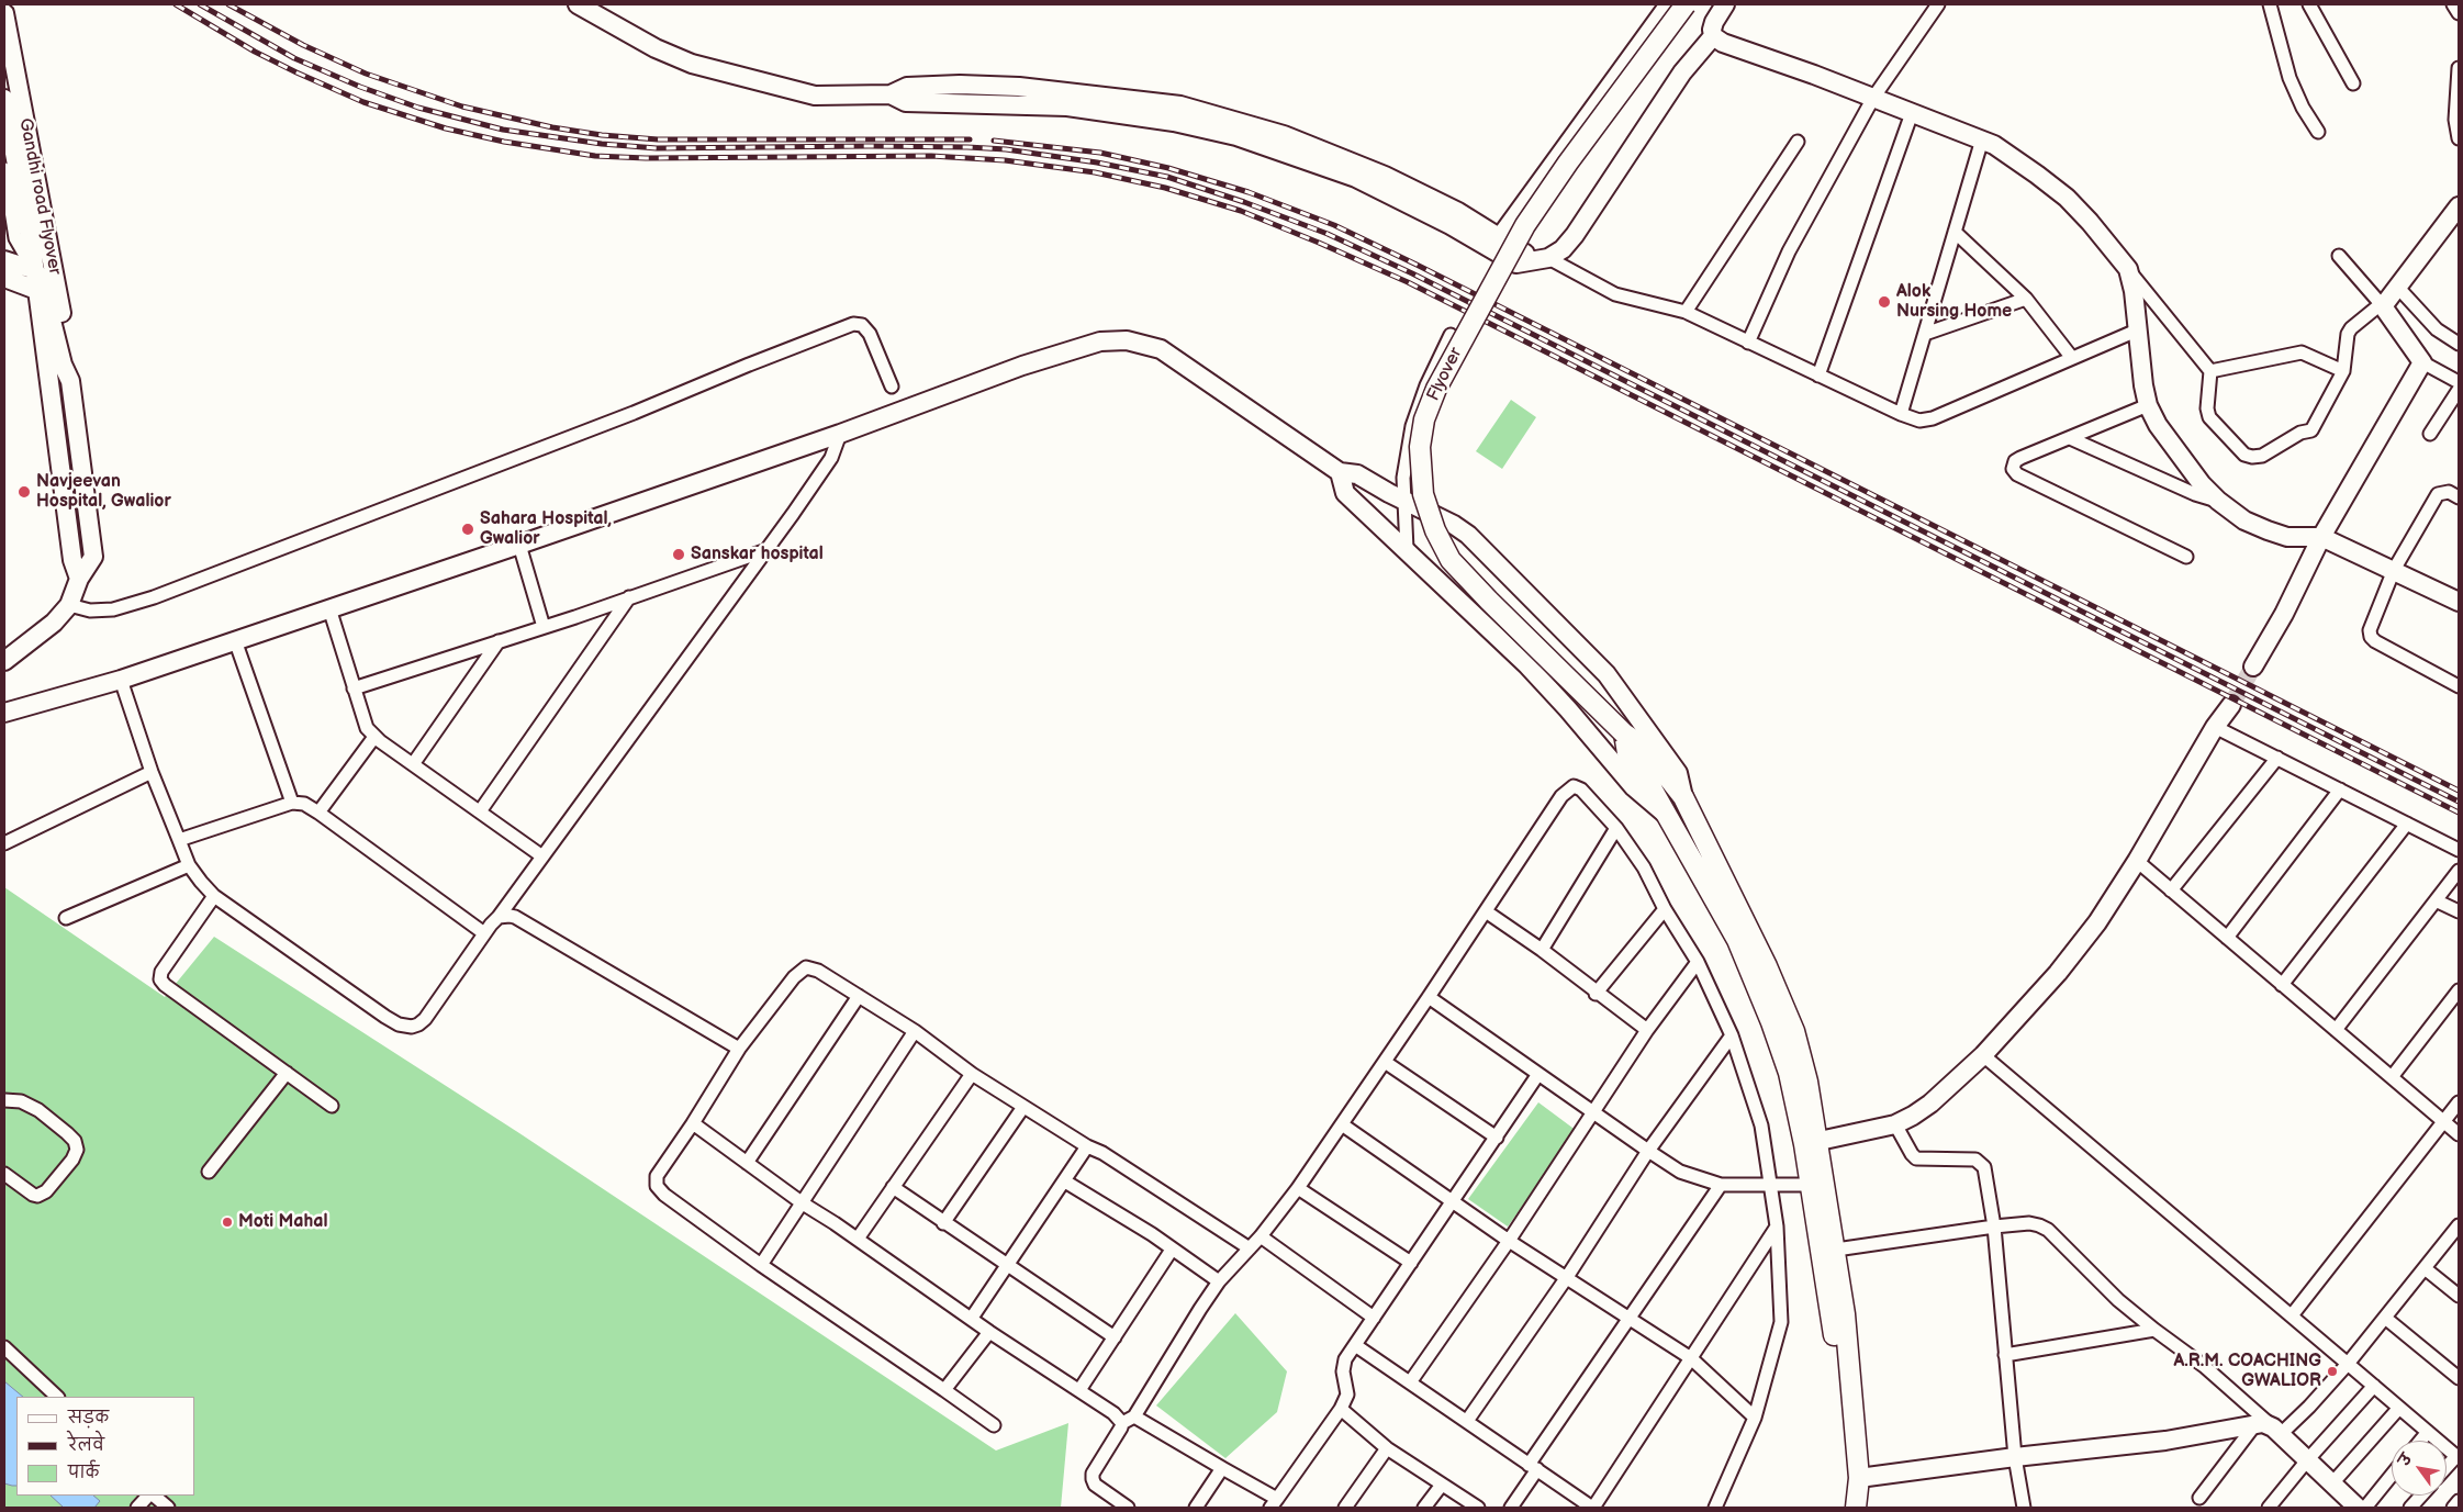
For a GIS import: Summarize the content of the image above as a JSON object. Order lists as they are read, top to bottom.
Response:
{
  "streets": {
    "main road": ["Flyover"],
    "street": ["Gandhi road Flyover"]
  },
  "places": [
    "Alok Nursing Home",
    "Navjeevan Hospital, Gwalior",
    "Sahara Hospital, Gwalior",
    "Sanskar hospital",
    "Moti Mahal",
    "A.R.M. COACHING GWALIOR"
  ],
  "legend": ["सड़क", "रेलवे", "पार्क"],
  "north": "top left"
}
